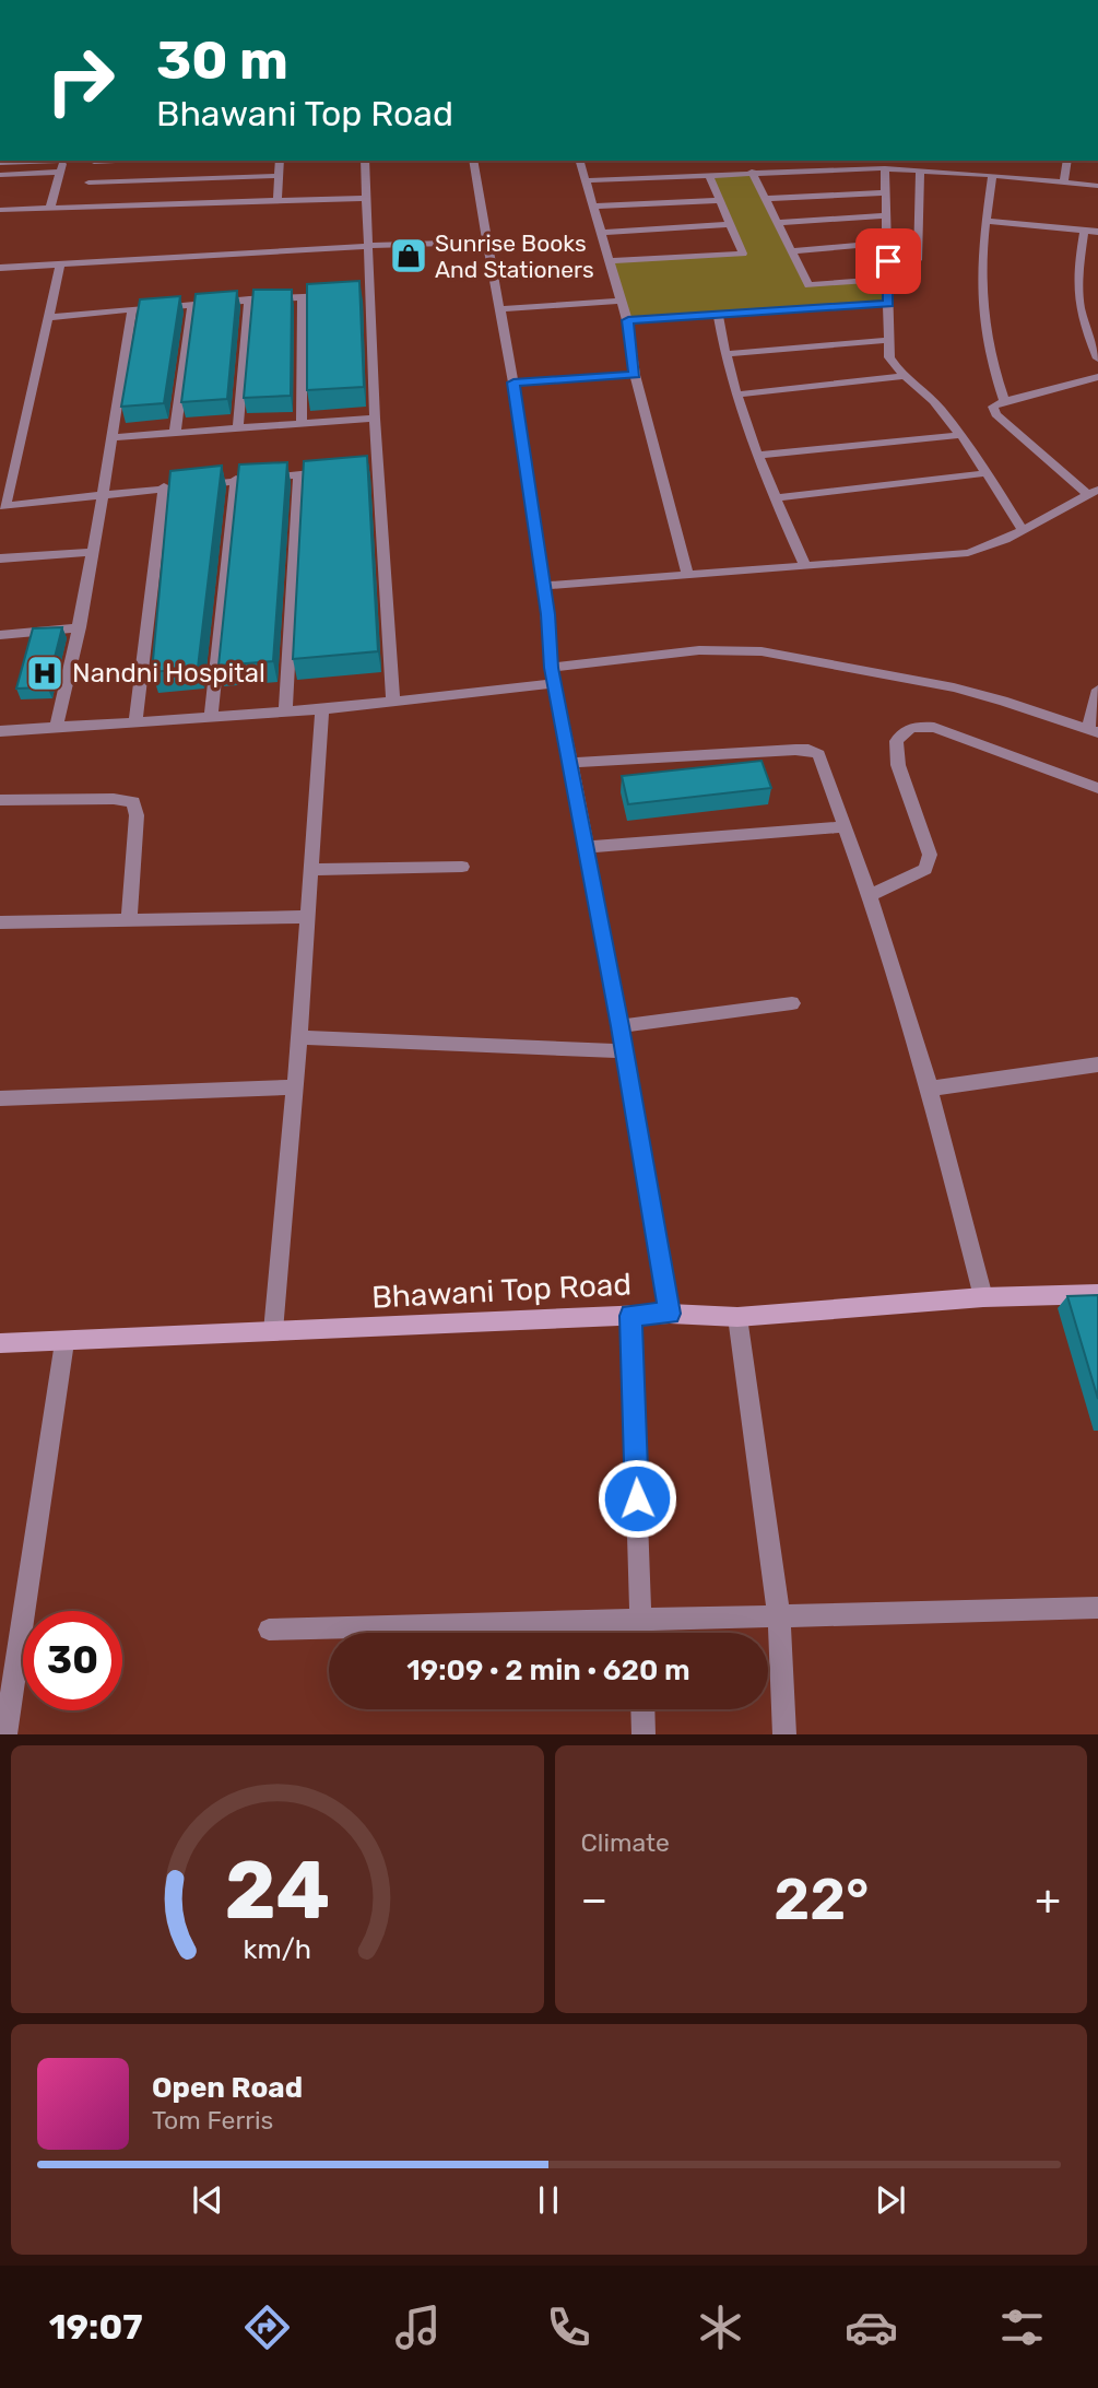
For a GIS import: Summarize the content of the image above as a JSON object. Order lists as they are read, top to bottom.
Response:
{
  "streets": {
    "street": ["Bhawani Top Road"]
  },
  "places": {
    "shop": ["Sunrise Books And Stationers"],
    "hospital": ["Nandni Hospital"]
  },
  "page": {
    "turn": ["30 m", "Bhawani Top Road"],
    "limit": "30",
    "trip": "19:09 · 2 min · 620 m",
    "tile": "Climate",
    "heat": ["−", "22°", "+"],
    "song": ["Open Road", "Tom Ferris"],
    "tabs": "19:07",
    "gauge": ["24", "km/h"]
  }
}
